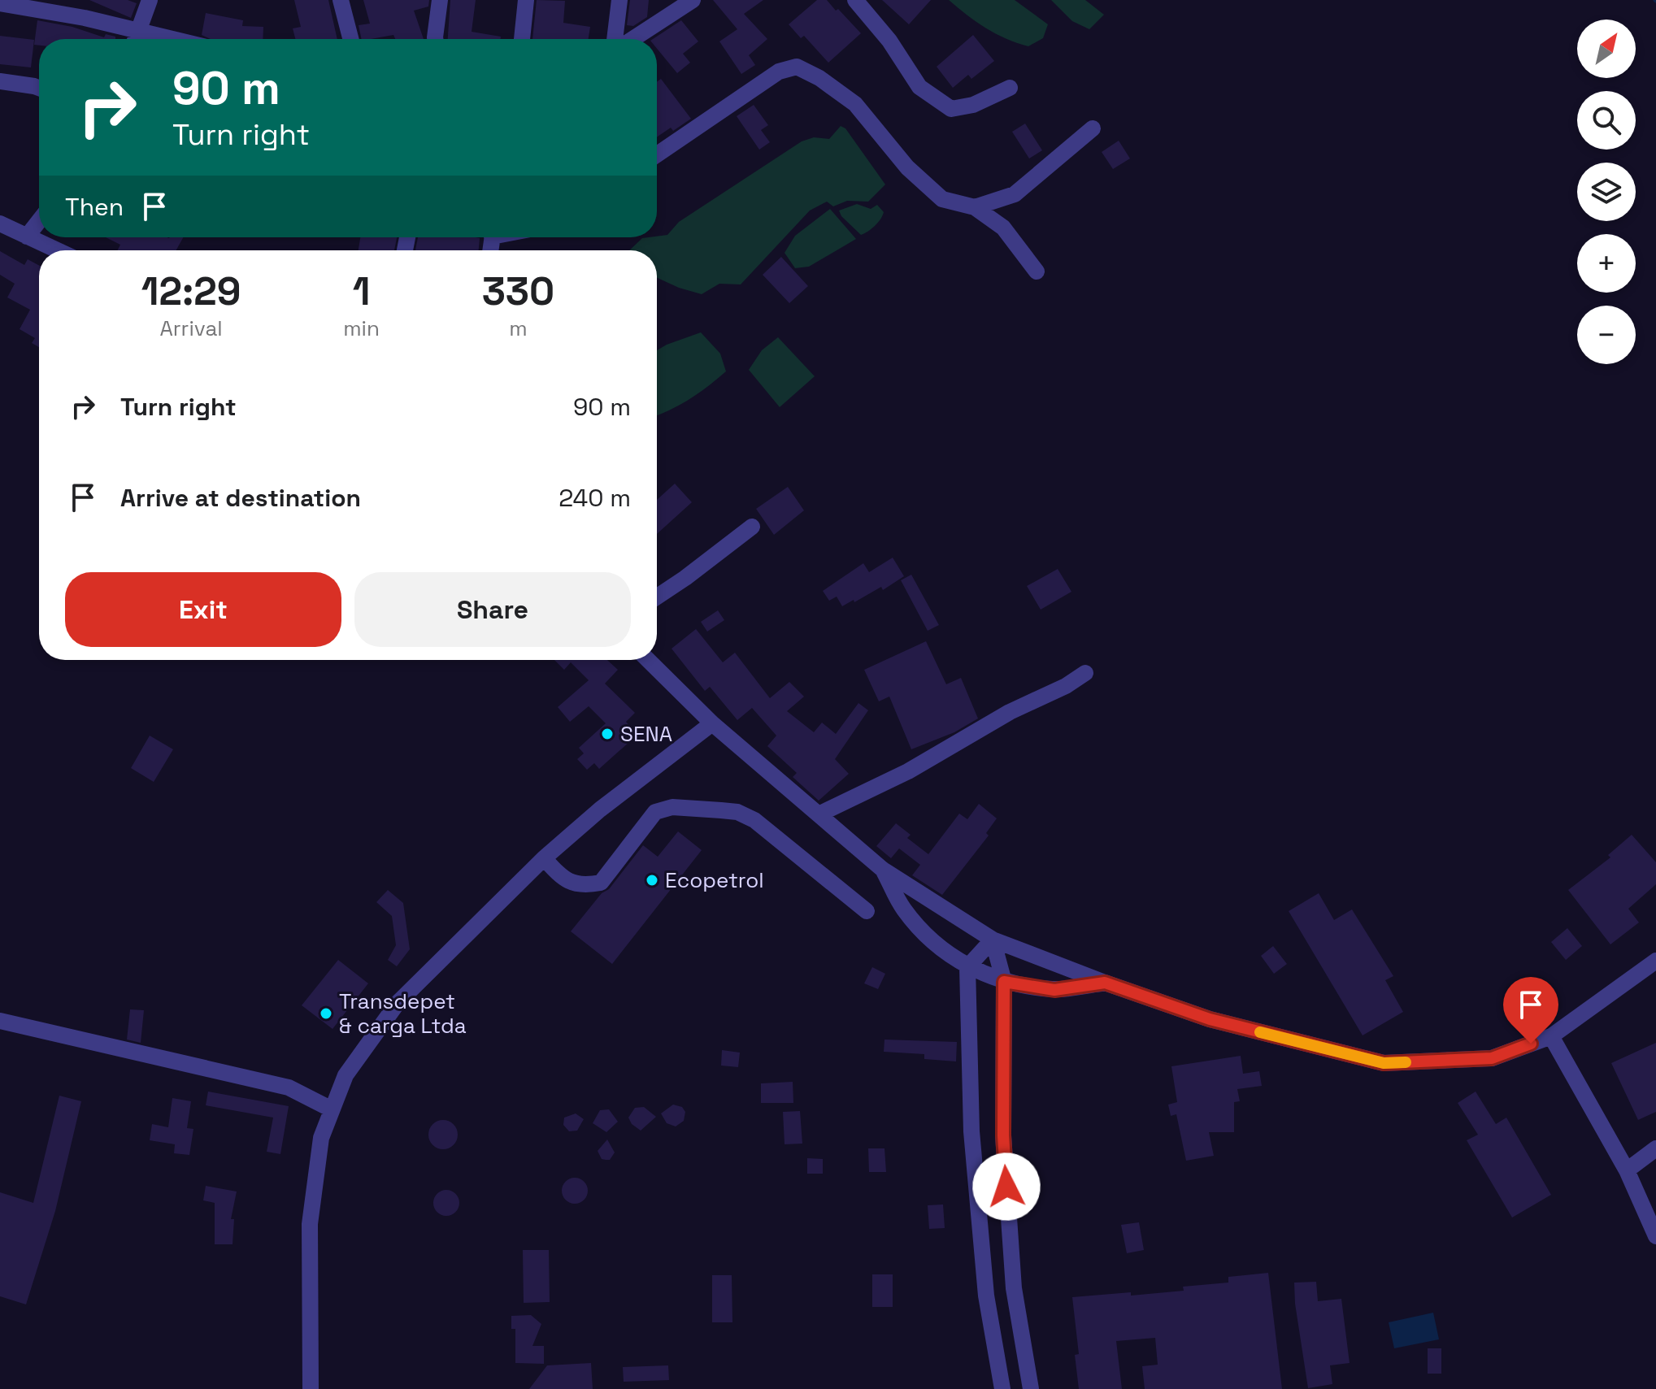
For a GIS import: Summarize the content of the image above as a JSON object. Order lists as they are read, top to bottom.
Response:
{
  "places": ["SENA", "Ecopetrol", "Transdepet & carga Ltda"],
  "north": "top right",
  "page": {
    "map_buttons": ["+", "−"],
    "turn": ["90 m", "Turn right"],
    "then": "Then",
    "eta": [
      "12:29",
      "Arrival",
      "1",
      "min",
      "330",
      "m"
    ],
    "list": [
      {
        "name": "Turn right",
        "value": "90 m"
      },
      {
        "name": "Arrive at destination",
        "value": "240 m"
      }
    ],
    "buttons": ["Exit", "Share"]
  }
}
